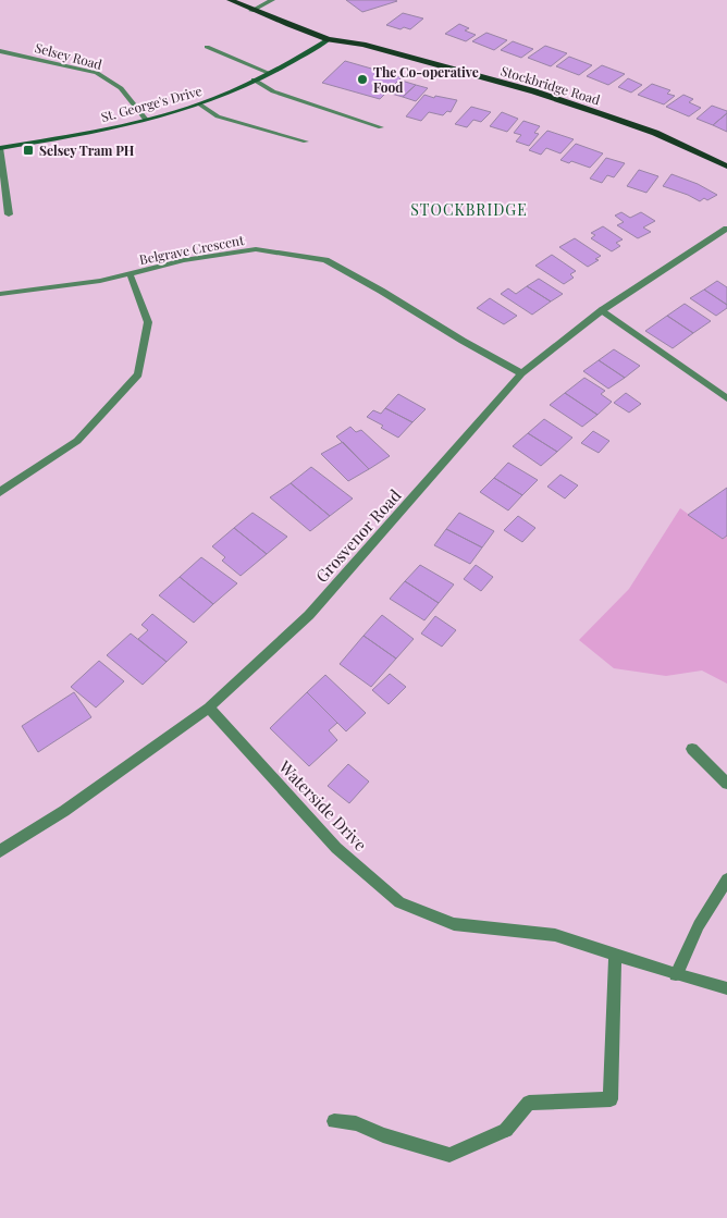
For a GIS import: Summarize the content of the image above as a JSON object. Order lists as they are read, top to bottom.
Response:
{
  "streets": {
    "main road": ["Stockbridge Road", "St. George's Drive"],
    "street": [
      "Selsey Road",
      "Belgrave Crescent",
      "Grosvenor Road",
      "Waterside Drive"
    ]
  },
  "crossings": [
    ["Selsey Road", "St. George's Drive"],
    ["Stockbridge Road", "St. George's Drive"],
    ["Belgrave Crescent", "Grosvenor Road"],
    ["Grosvenor Road", "Waterside Drive"]
  ],
  "districts": ["STOCKBRIDGE"],
  "places": {
    "other": ["The Co-operative Food"],
    "transit": ["Selsey Tram PH"]
  }
}
